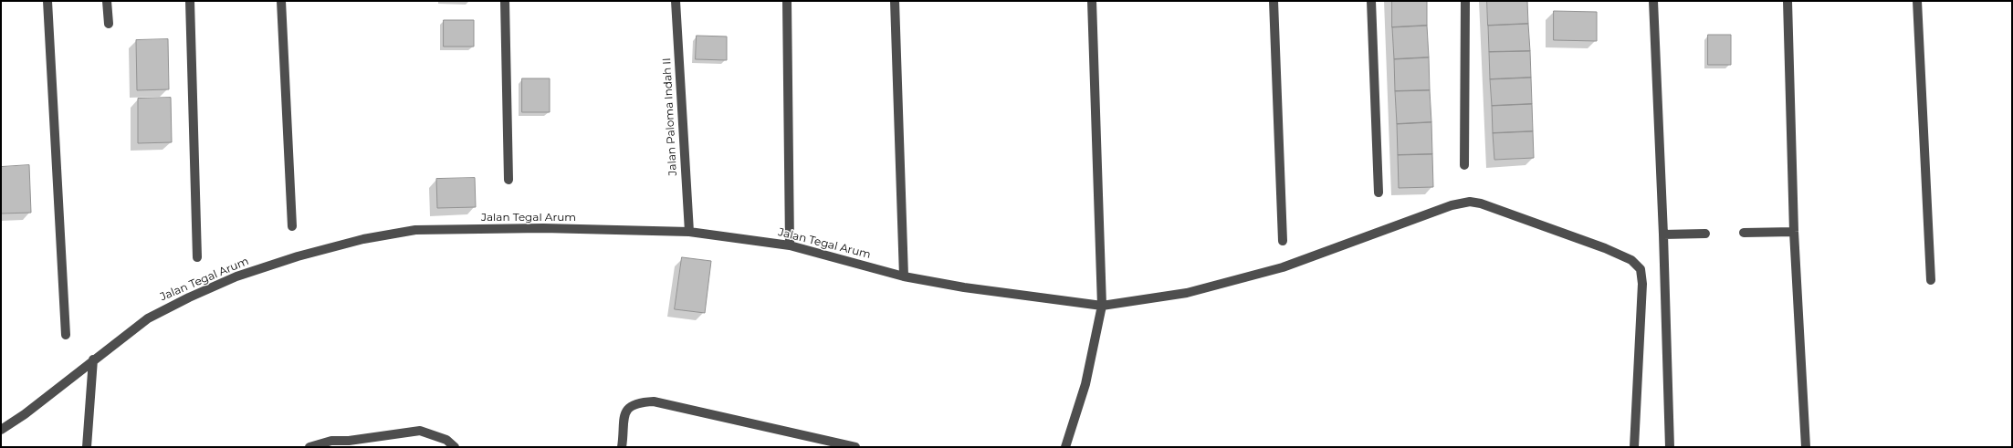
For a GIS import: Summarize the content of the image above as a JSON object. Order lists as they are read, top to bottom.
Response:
{
  "streets": {
    "street": ["Jalan Paloma Indah II", "Jalan Tegal Arum"]
  },
  "crossings": [
    ["Jalan Paloma Indah II", "Jalan Tegal Arum"]
  ]
}
